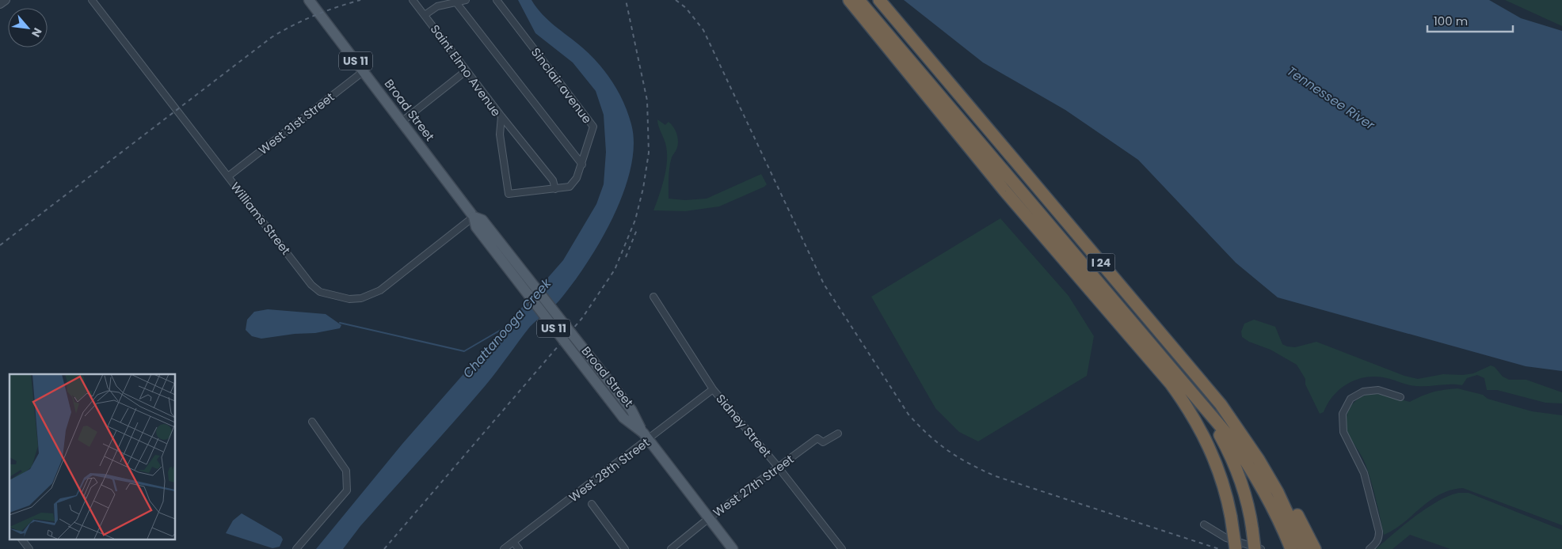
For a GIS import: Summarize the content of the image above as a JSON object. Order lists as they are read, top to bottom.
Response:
{
  "streets": {
    "highway": ["I 24"],
    "main road": ["US 11", "Broad Street"],
    "street": [
      "Saint Elmo Avenue",
      "Sinclair avenue",
      "West 31st Street",
      "Williams Street",
      "Sidney Street",
      "West 28th Street",
      "West 27th Street"
    ]
  },
  "crossings": [
    ["Saint Elmo Avenue", "Sinclair avenue"],
    ["Broad Street", "West 31st Street"],
    ["Broad Street", "Williams Street"],
    ["Broad Street", "West 28th Street"],
    ["Broad Street", "West 27th Street"],
    ["West 31st Street", "Williams Street"],
    ["Sidney Street", "West 28th Street"],
    ["Sidney Street", "West 27th Street"]
  ],
  "water": ["Tennessee River", "Chattanooga Creek"],
  "scale_bar": "100 m",
  "north": "bottom right"
}
